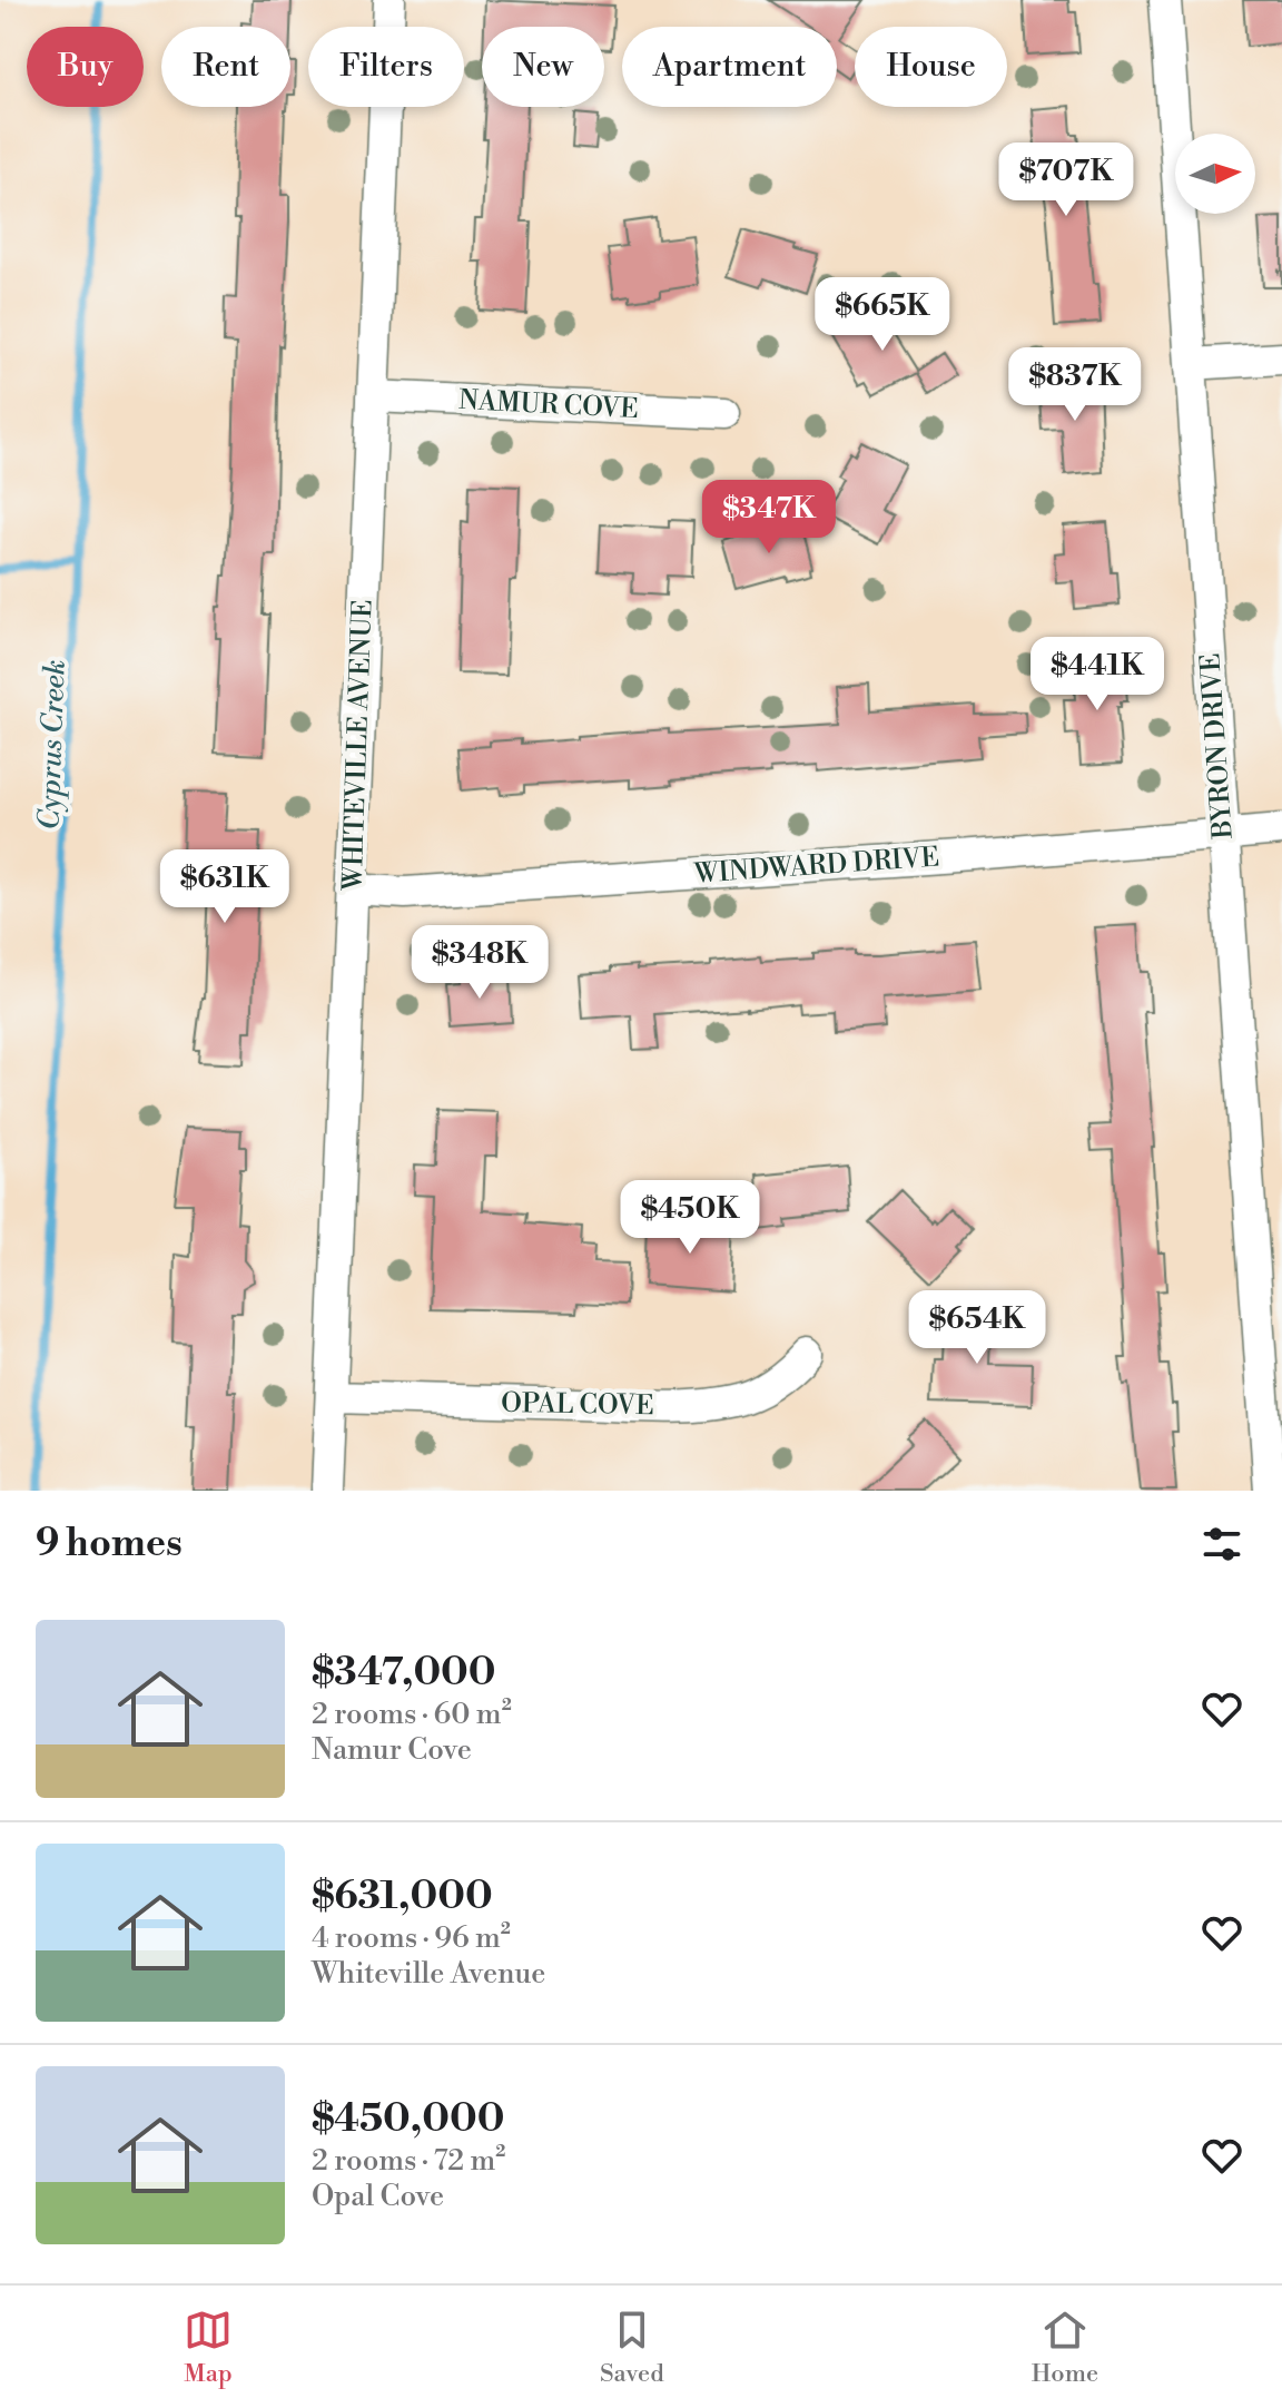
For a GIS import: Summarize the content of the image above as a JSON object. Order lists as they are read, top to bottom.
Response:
{
  "streets": {
    "street": [
      "NAMUR COVE",
      "WHITEVILLE AVENUE",
      "BYRON DRIVE",
      "WINDWARD DRIVE",
      "OPAL COVE"
    ]
  },
  "crossings": [
    ["NAMUR COVE", "WHITEVILLE AVENUE"],
    ["WHITEVILLE AVENUE", "WINDWARD DRIVE"],
    ["WHITEVILLE AVENUE", "OPAL COVE"],
    ["BYRON DRIVE", "WINDWARD DRIVE"]
  ],
  "water": ["Cyprus Creek"],
  "north": "right",
  "page": {
    "chip": [
      "Buy",
      "Rent",
      "Filters",
      "New",
      "Apartment",
      "House"
    ],
    "price": [
      "$707K",
      "$665K",
      "$837K",
      "$347K",
      "$441K",
      "$631K",
      "$348K",
      "$450K",
      "$654K"
    ],
    "heading": "9 homes",
    "list": [
      {
        "name": "$347,000",
        "note": "2 rooms · 60 m² · Namur Cove"
      },
      {
        "name": "$631,000",
        "note": "4 rooms · 96 m² · Whiteville Avenue"
      },
      {
        "name": "$450,000",
        "note": "2 rooms · 72 m² · Opal Cove"
      }
    ],
    "tabs": ["Map", "Saved", "Home"]
  }
}
